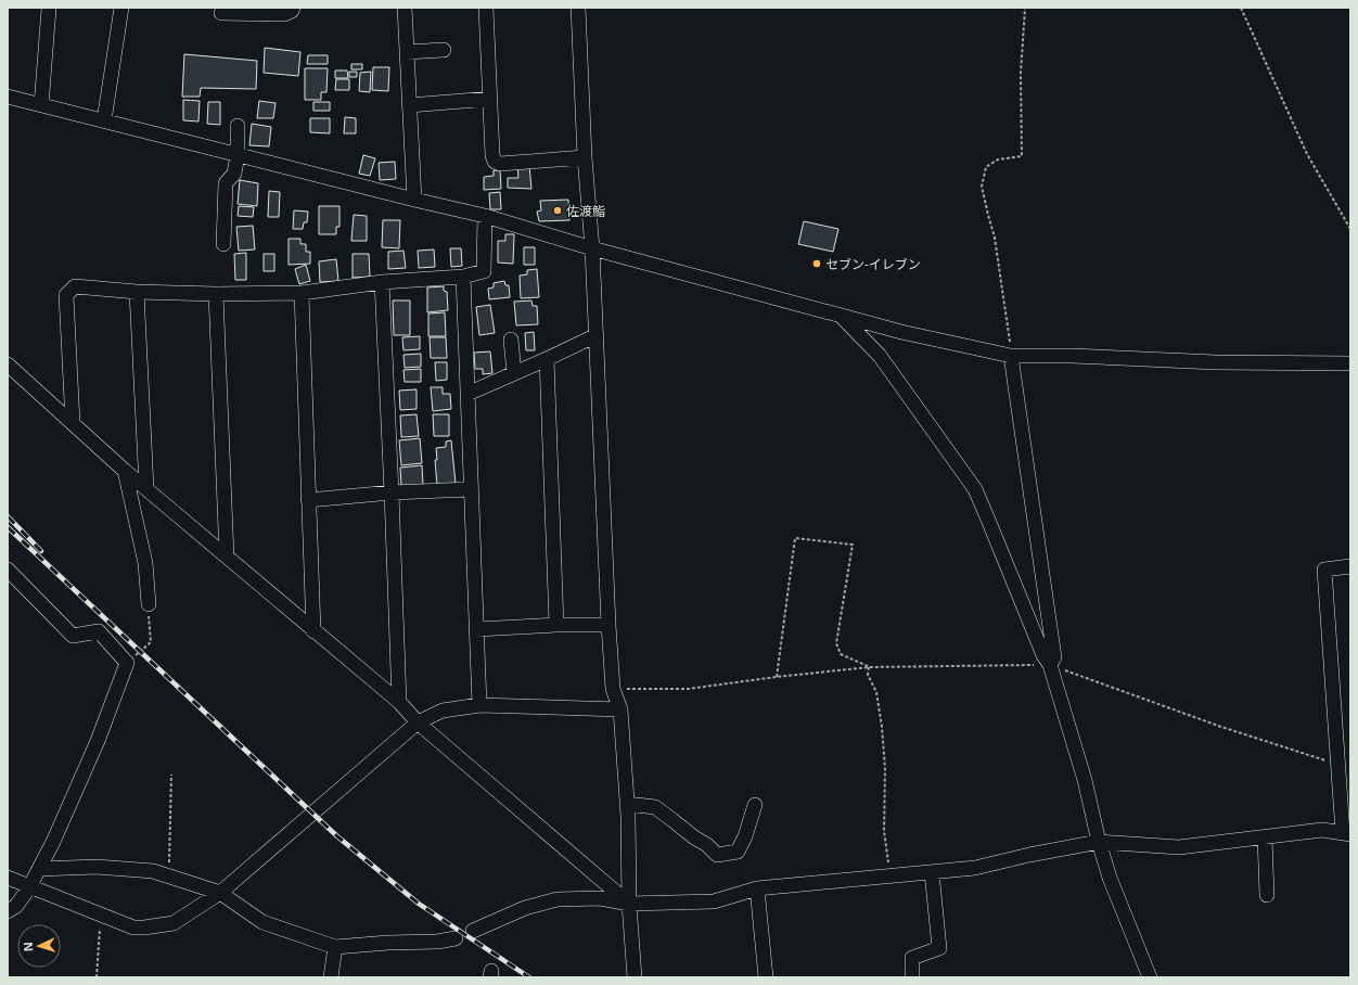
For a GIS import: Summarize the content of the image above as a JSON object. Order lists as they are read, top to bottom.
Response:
{
  "places": ["佐渡鮨", "セブン-イレブン"],
  "north": "left"
}
